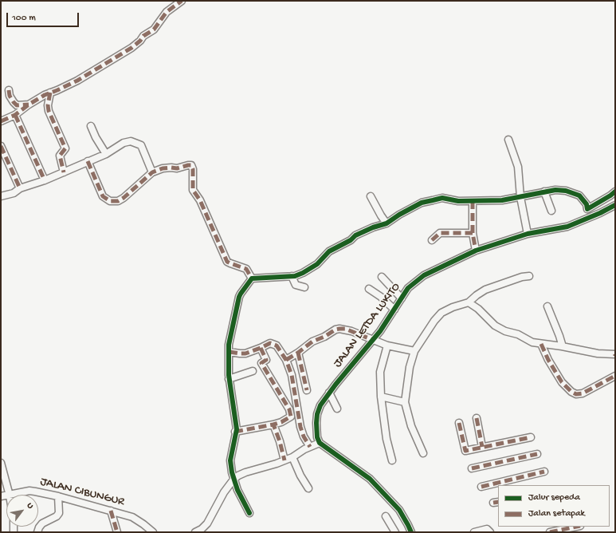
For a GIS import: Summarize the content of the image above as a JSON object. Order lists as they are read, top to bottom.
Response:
{
  "streets": {
    "street": ["JALAN LETDA LUKITO", "JALAN CIBUNGUR"]
  },
  "legend": ["Jalur sepeda", "Jalan setapak"],
  "scale_bar": "100 m",
  "north": "top right"
}
